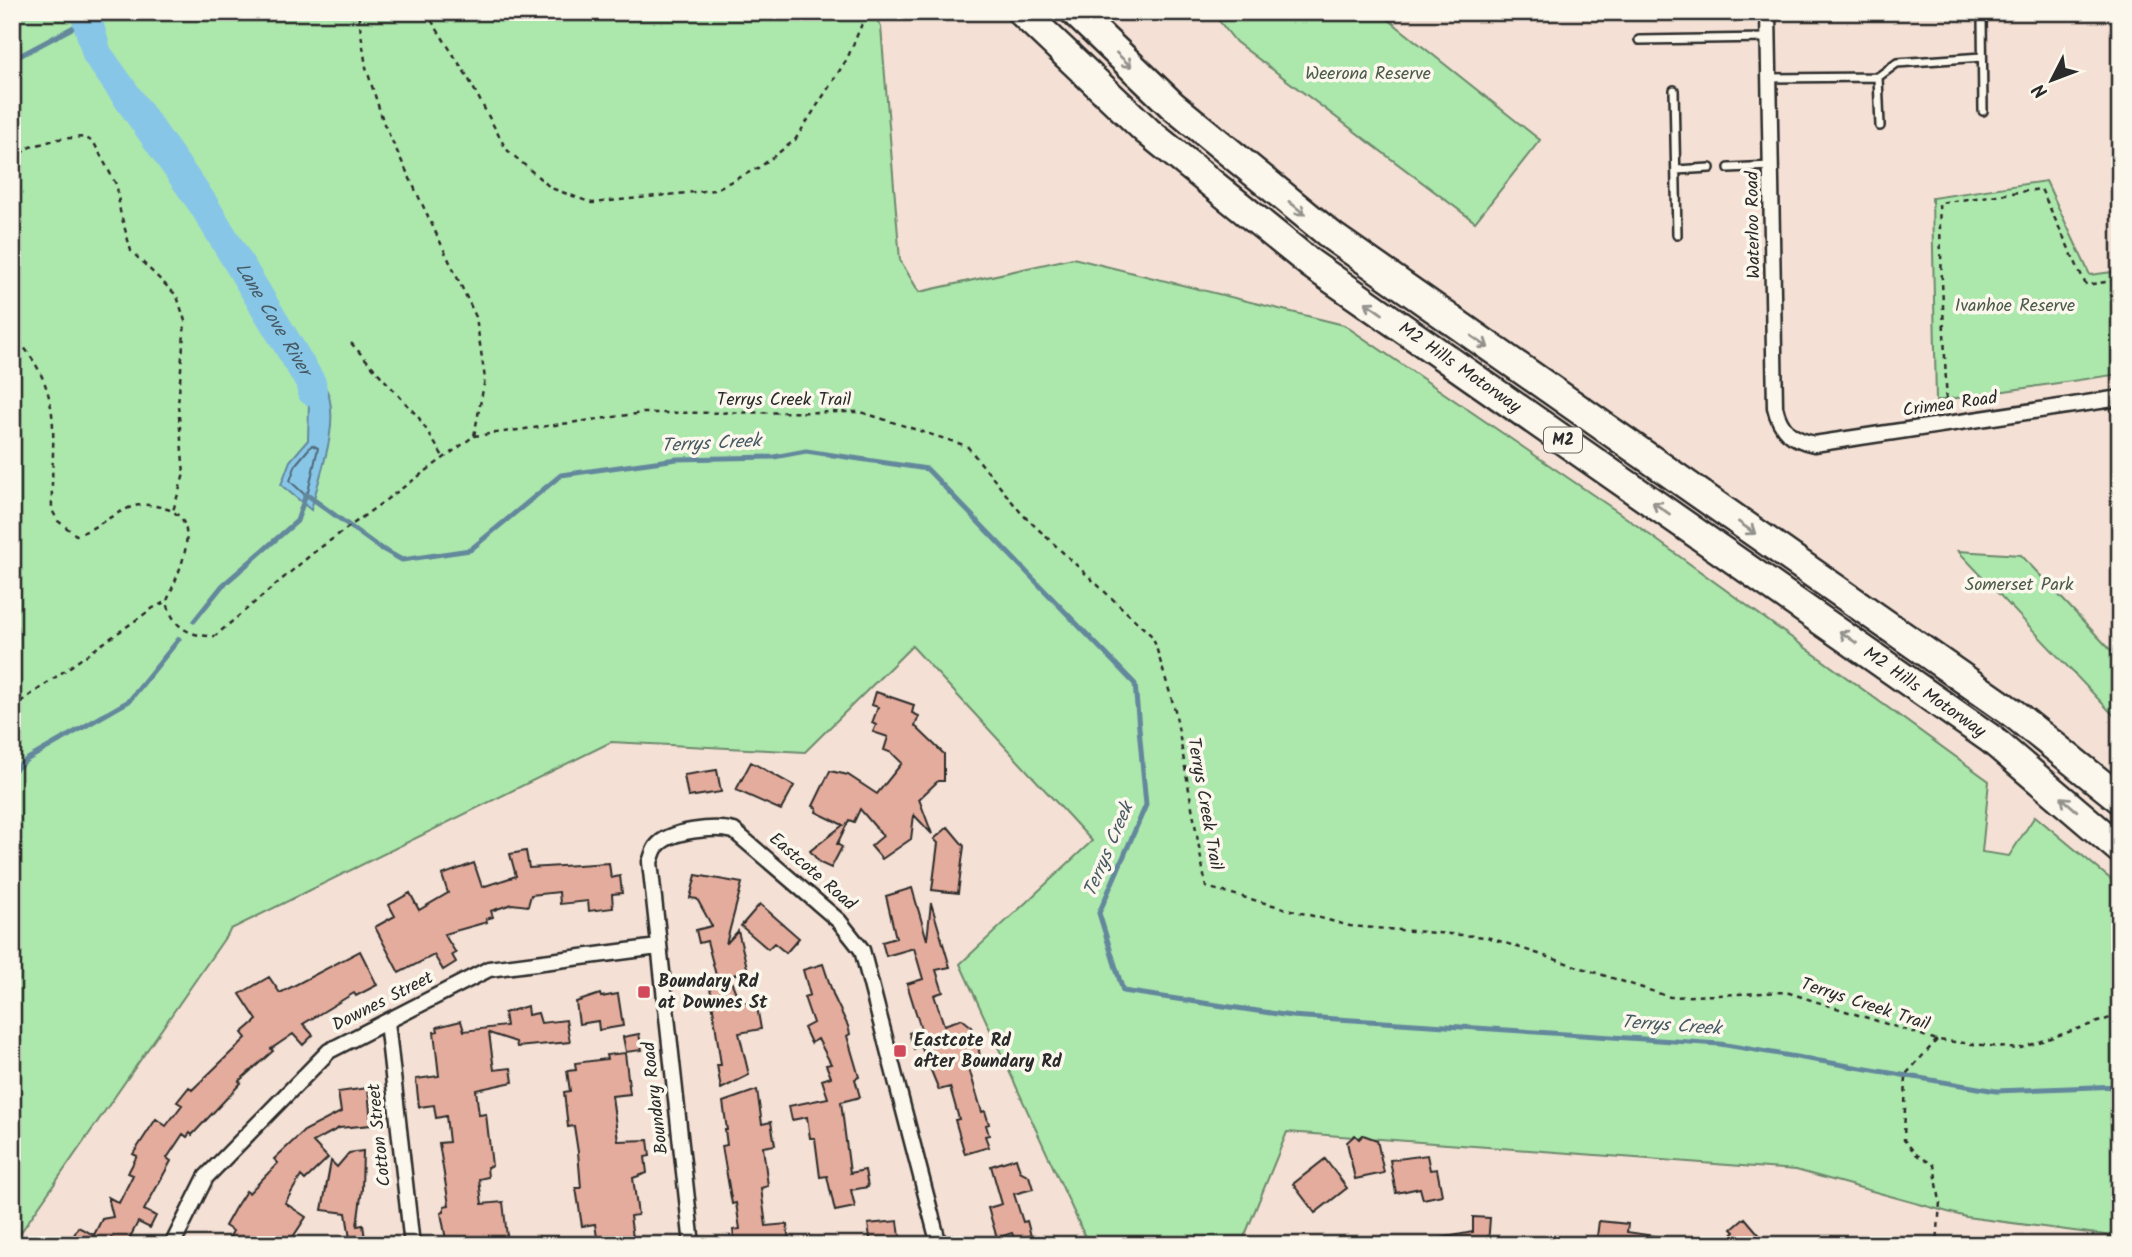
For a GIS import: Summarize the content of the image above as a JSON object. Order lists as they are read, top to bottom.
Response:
{
  "streets": {
    "highway": ["M2 Hills Motorway", "M2"],
    "street": [
      "Waterloo Road",
      "Crimea Road",
      "Eastcote Road",
      "Downes Street",
      "Boundary Road",
      "Cotton Street"
    ],
    "path": ["Terrys Creek Trail"]
  },
  "crossings": [
    ["Waterloo Road", "Crimea Road"],
    ["Eastcote Road", "Boundary Road"],
    ["Downes Street", "Boundary Road"],
    ["Downes Street", "Cotton Street"]
  ],
  "water": ["Lane Cove River", "Terrys Creek"],
  "parks": ["Weerona Reserve", "Ivanhoe Reserve", "Somerset Park"],
  "places": {
    "transit": ["Boundary Rd at Downes St", "Eastcote Rd after Boundary Rd"]
  },
  "north": "bottom left"
}
